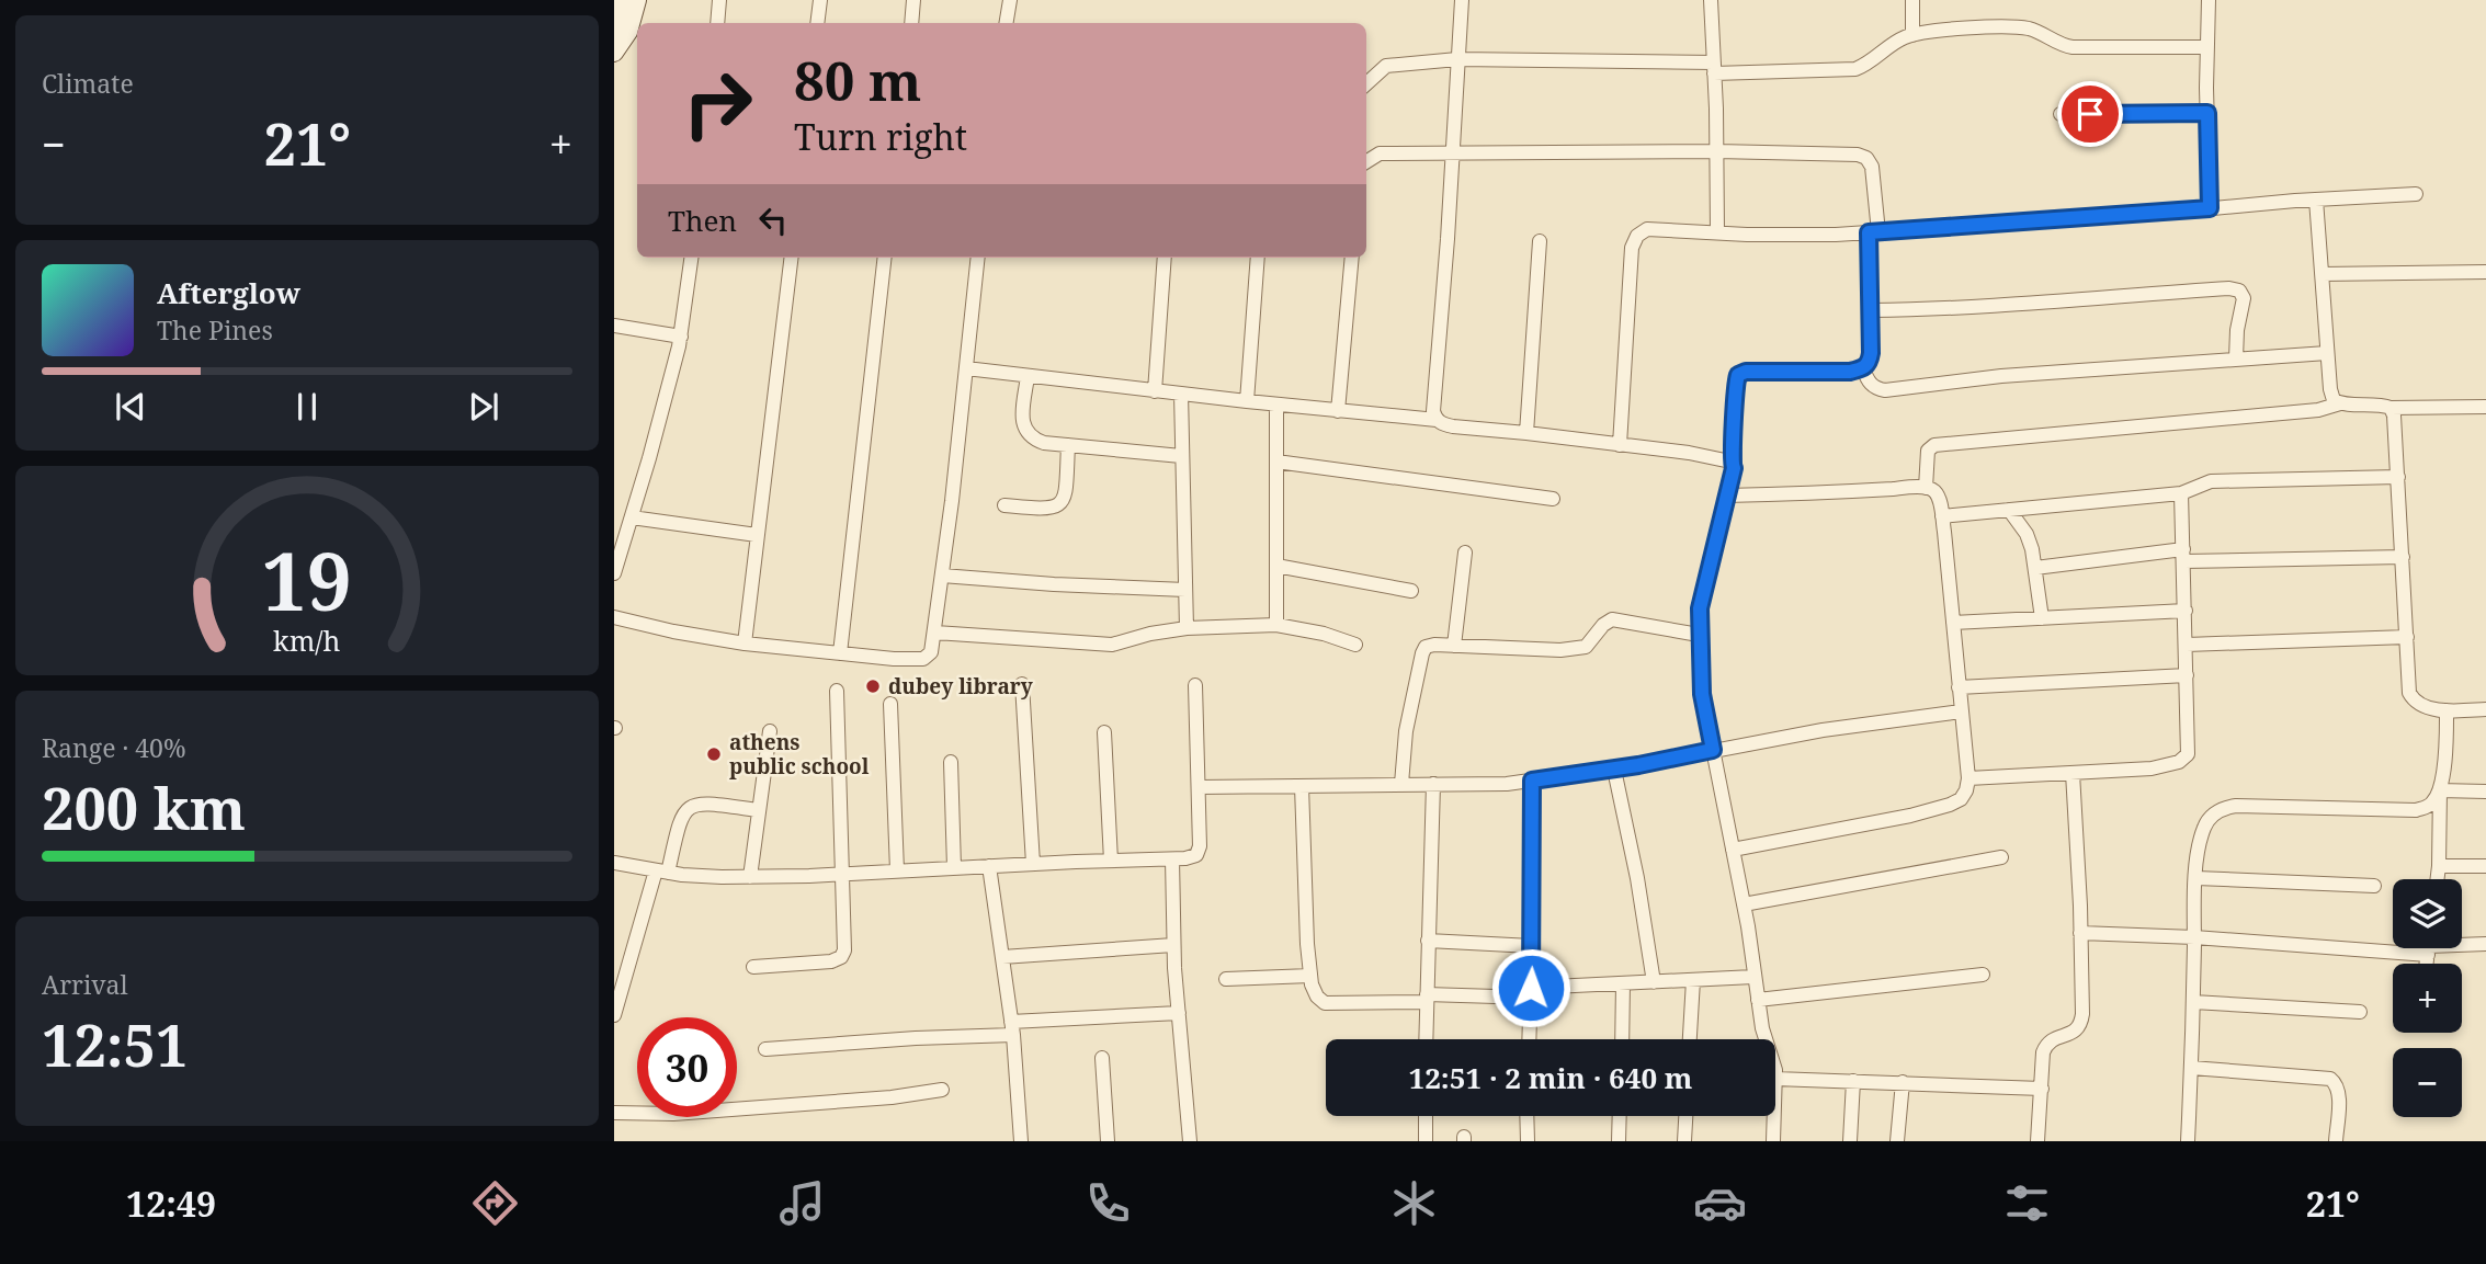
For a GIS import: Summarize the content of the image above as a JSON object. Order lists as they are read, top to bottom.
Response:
{
  "places": ["dubey library", "athens public school"],
  "page": {
    "tile": [
      "Climate",
      ["Range · 40%", "200 km"],
      ["Arrival", "12:51"]
    ],
    "turn": ["80 m", "Turn right"],
    "heat": ["−", "21°", "+"],
    "then": "Then",
    "song": ["Afterglow", "The Pines"],
    "map_buttons": ["+", "−"],
    "limit": "30",
    "trip": "12:51 · 2 min · 640 m",
    "tabs": ["12:49", "21°"],
    "gauge": ["19", "km/h"]
  }
}
